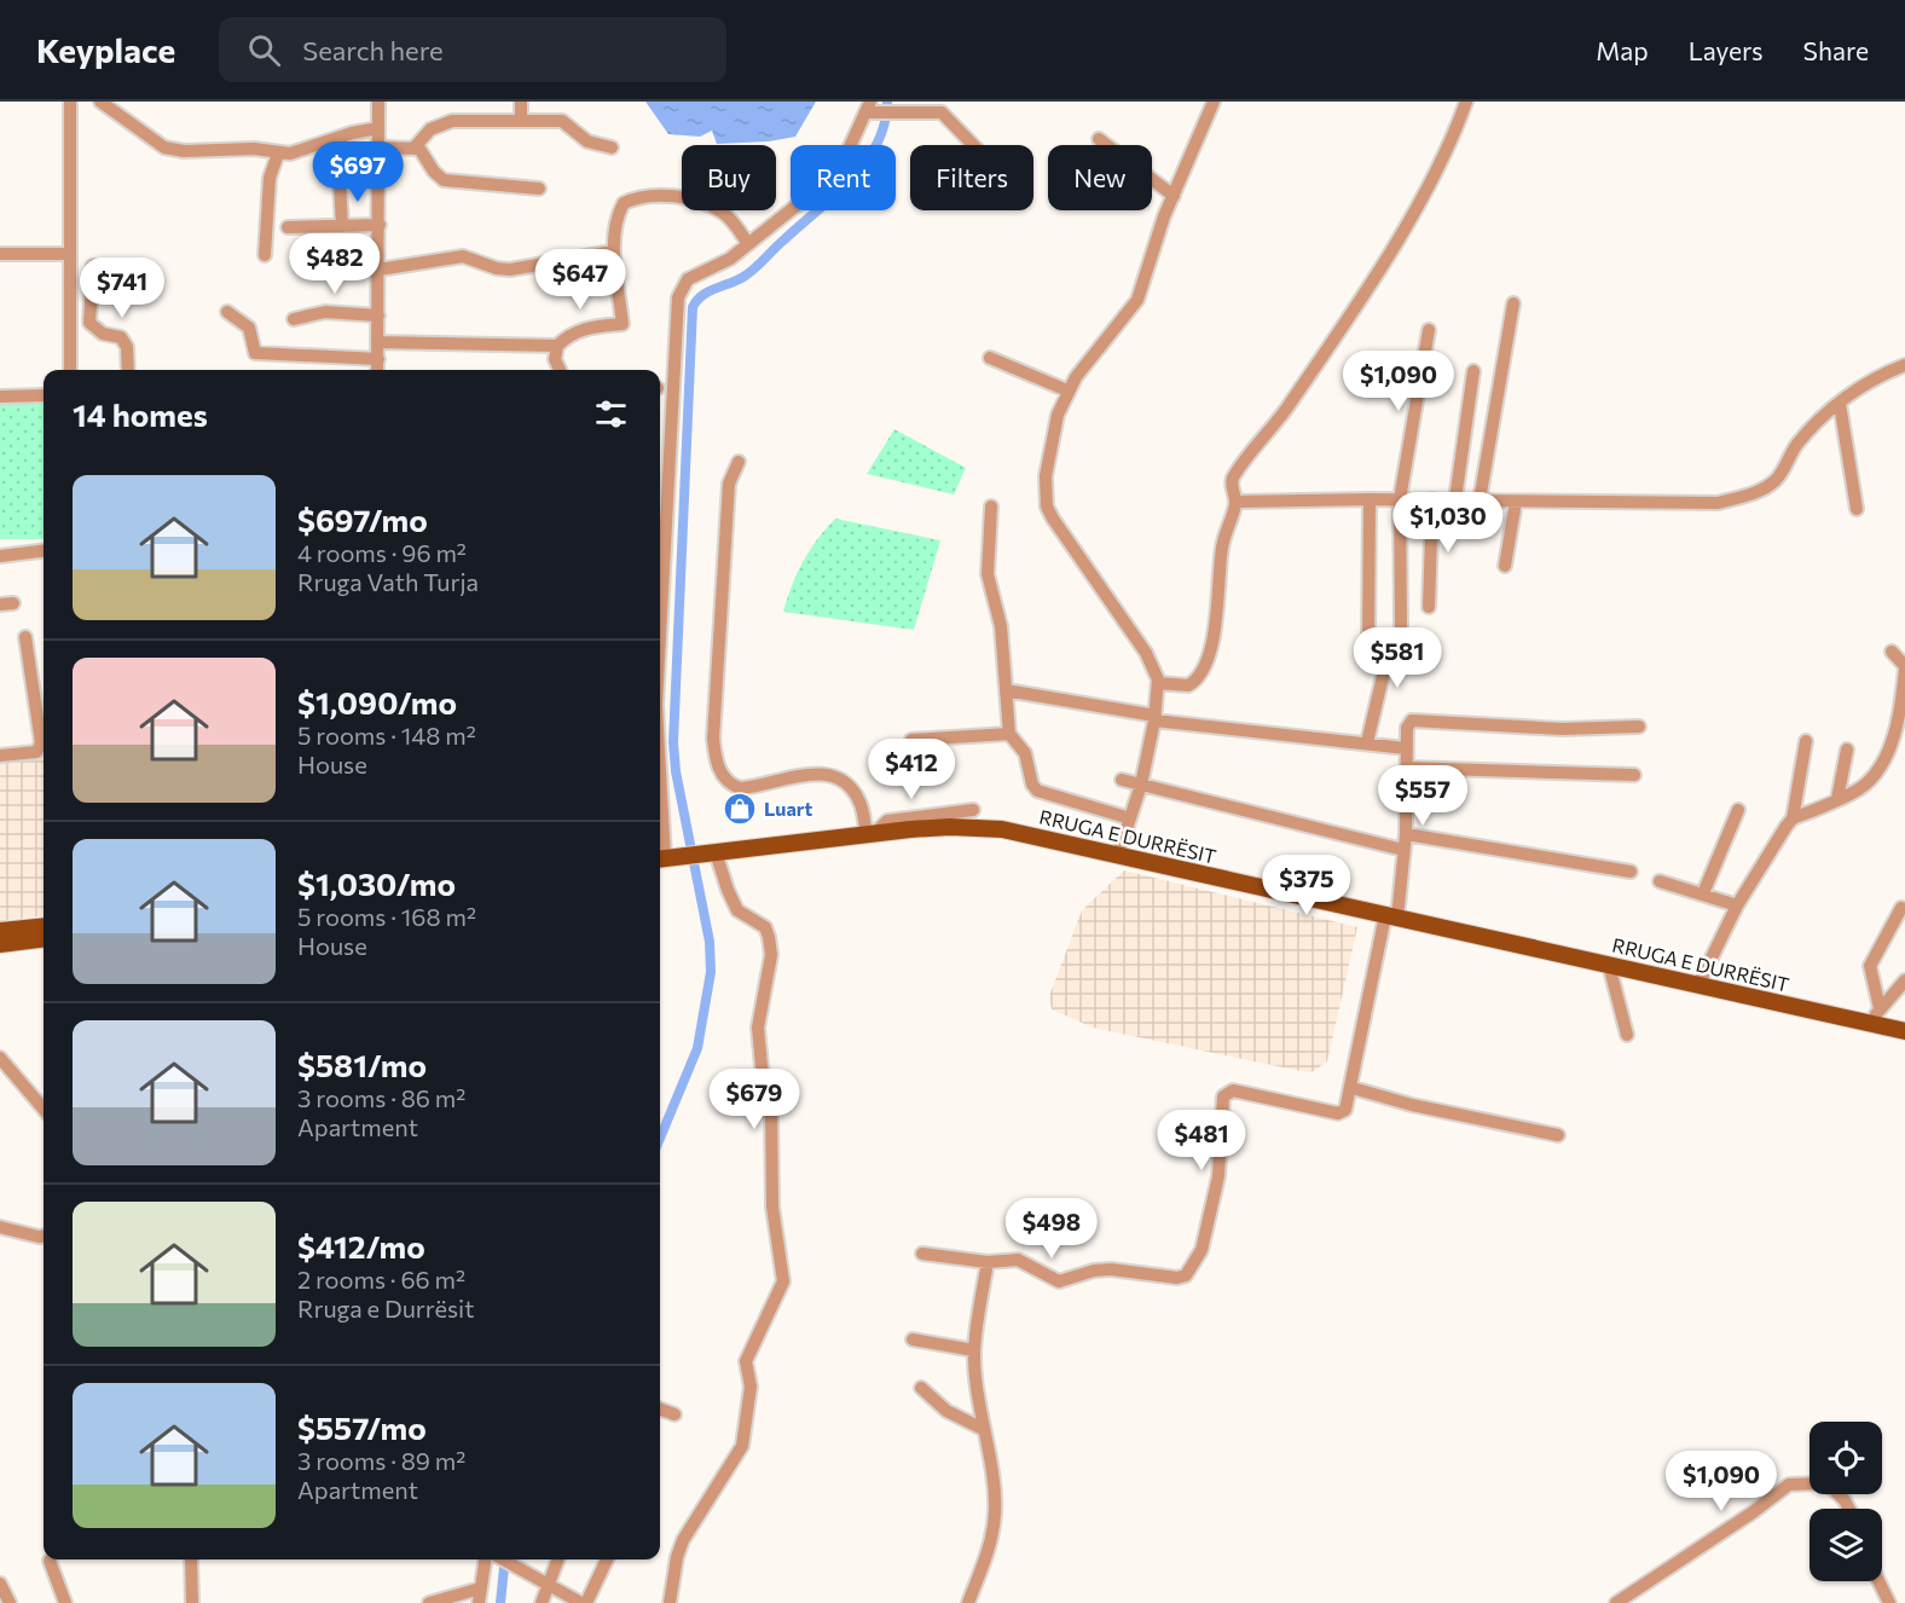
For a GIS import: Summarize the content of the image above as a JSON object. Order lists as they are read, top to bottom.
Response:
{
  "streets": {
    "main road": ["RRUGA E DURRËSIT"]
  },
  "places": {
    "shop": ["Luart"]
  },
  "page": {
    "header": "Keyplace",
    "search": "Search here",
    "nav": ["Map", "Layers", "Share"],
    "price": [
      "$697",
      "$482",
      "$647",
      "$741",
      "$1,090",
      "$1,030",
      "$581",
      "$412",
      "$557",
      "$375",
      "$679",
      "$481",
      "$498",
      "$1,090"
    ],
    "chip": [
      "Buy",
      "Rent",
      "Filters",
      "New"
    ],
    "heading": "14 homes",
    "list": [
      {
        "name": "$697/mo",
        "note": "4 rooms · 96 m² · Rruga Vath Turja"
      },
      {
        "name": "$1,090/mo",
        "note": "5 rooms · 148 m² · House"
      },
      {
        "name": "$1,030/mo",
        "note": "5 rooms · 168 m² · House"
      },
      {
        "name": "$581/mo",
        "note": "3 rooms · 86 m² · Apartment"
      },
      {
        "name": "$412/mo",
        "note": "2 rooms · 66 m² · Rruga e Durrësit"
      },
      {
        "name": "$557/mo",
        "note": "3 rooms · 89 m² · Apartment"
      }
    ]
  }
}
